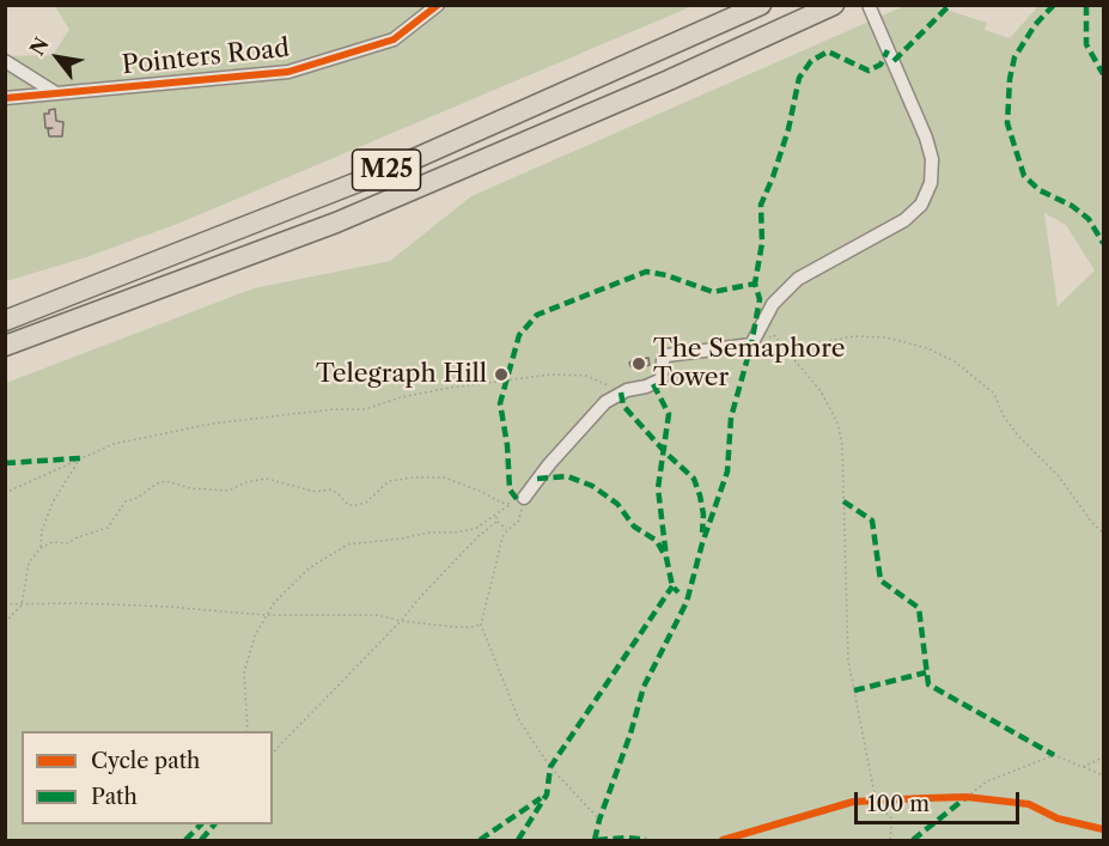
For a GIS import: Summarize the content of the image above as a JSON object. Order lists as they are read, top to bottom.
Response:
{
  "streets": {
    "highway": ["M25"],
    "street": ["Pointers Road"]
  },
  "places": ["The Semaphore Tower", "Telegraph Hill"],
  "legend": ["Cycle path", "Path"],
  "scale_bar": "100 m",
  "north": "top left"
}
